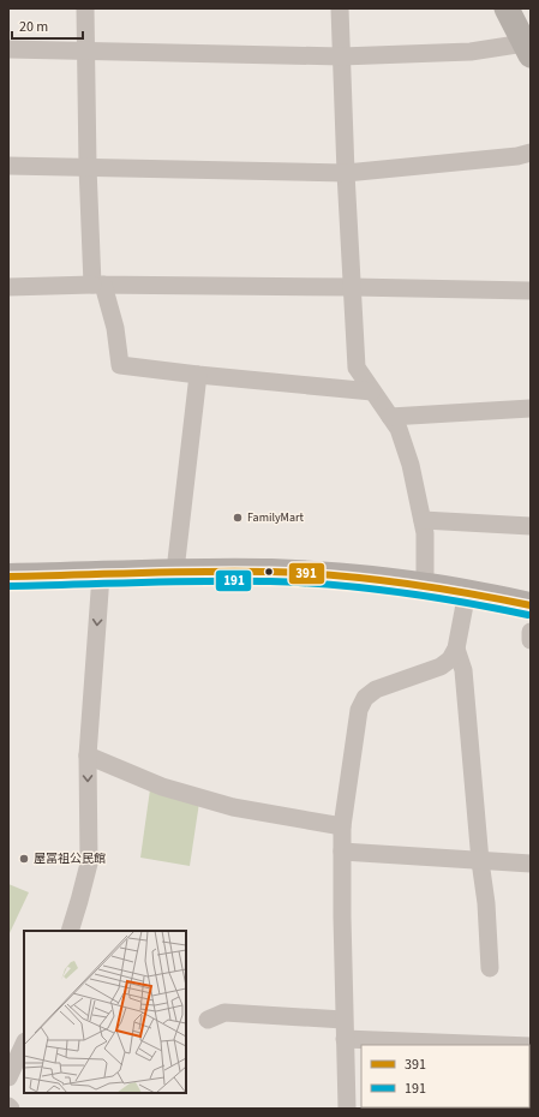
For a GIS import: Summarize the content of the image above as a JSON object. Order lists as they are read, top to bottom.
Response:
{
  "places": ["FamilyMart", "屋冨祖公民館"],
  "lines": ["transit line 391", "transit line 191"],
  "legend": ["391", "191"],
  "scale_bar": "20 m"
}
